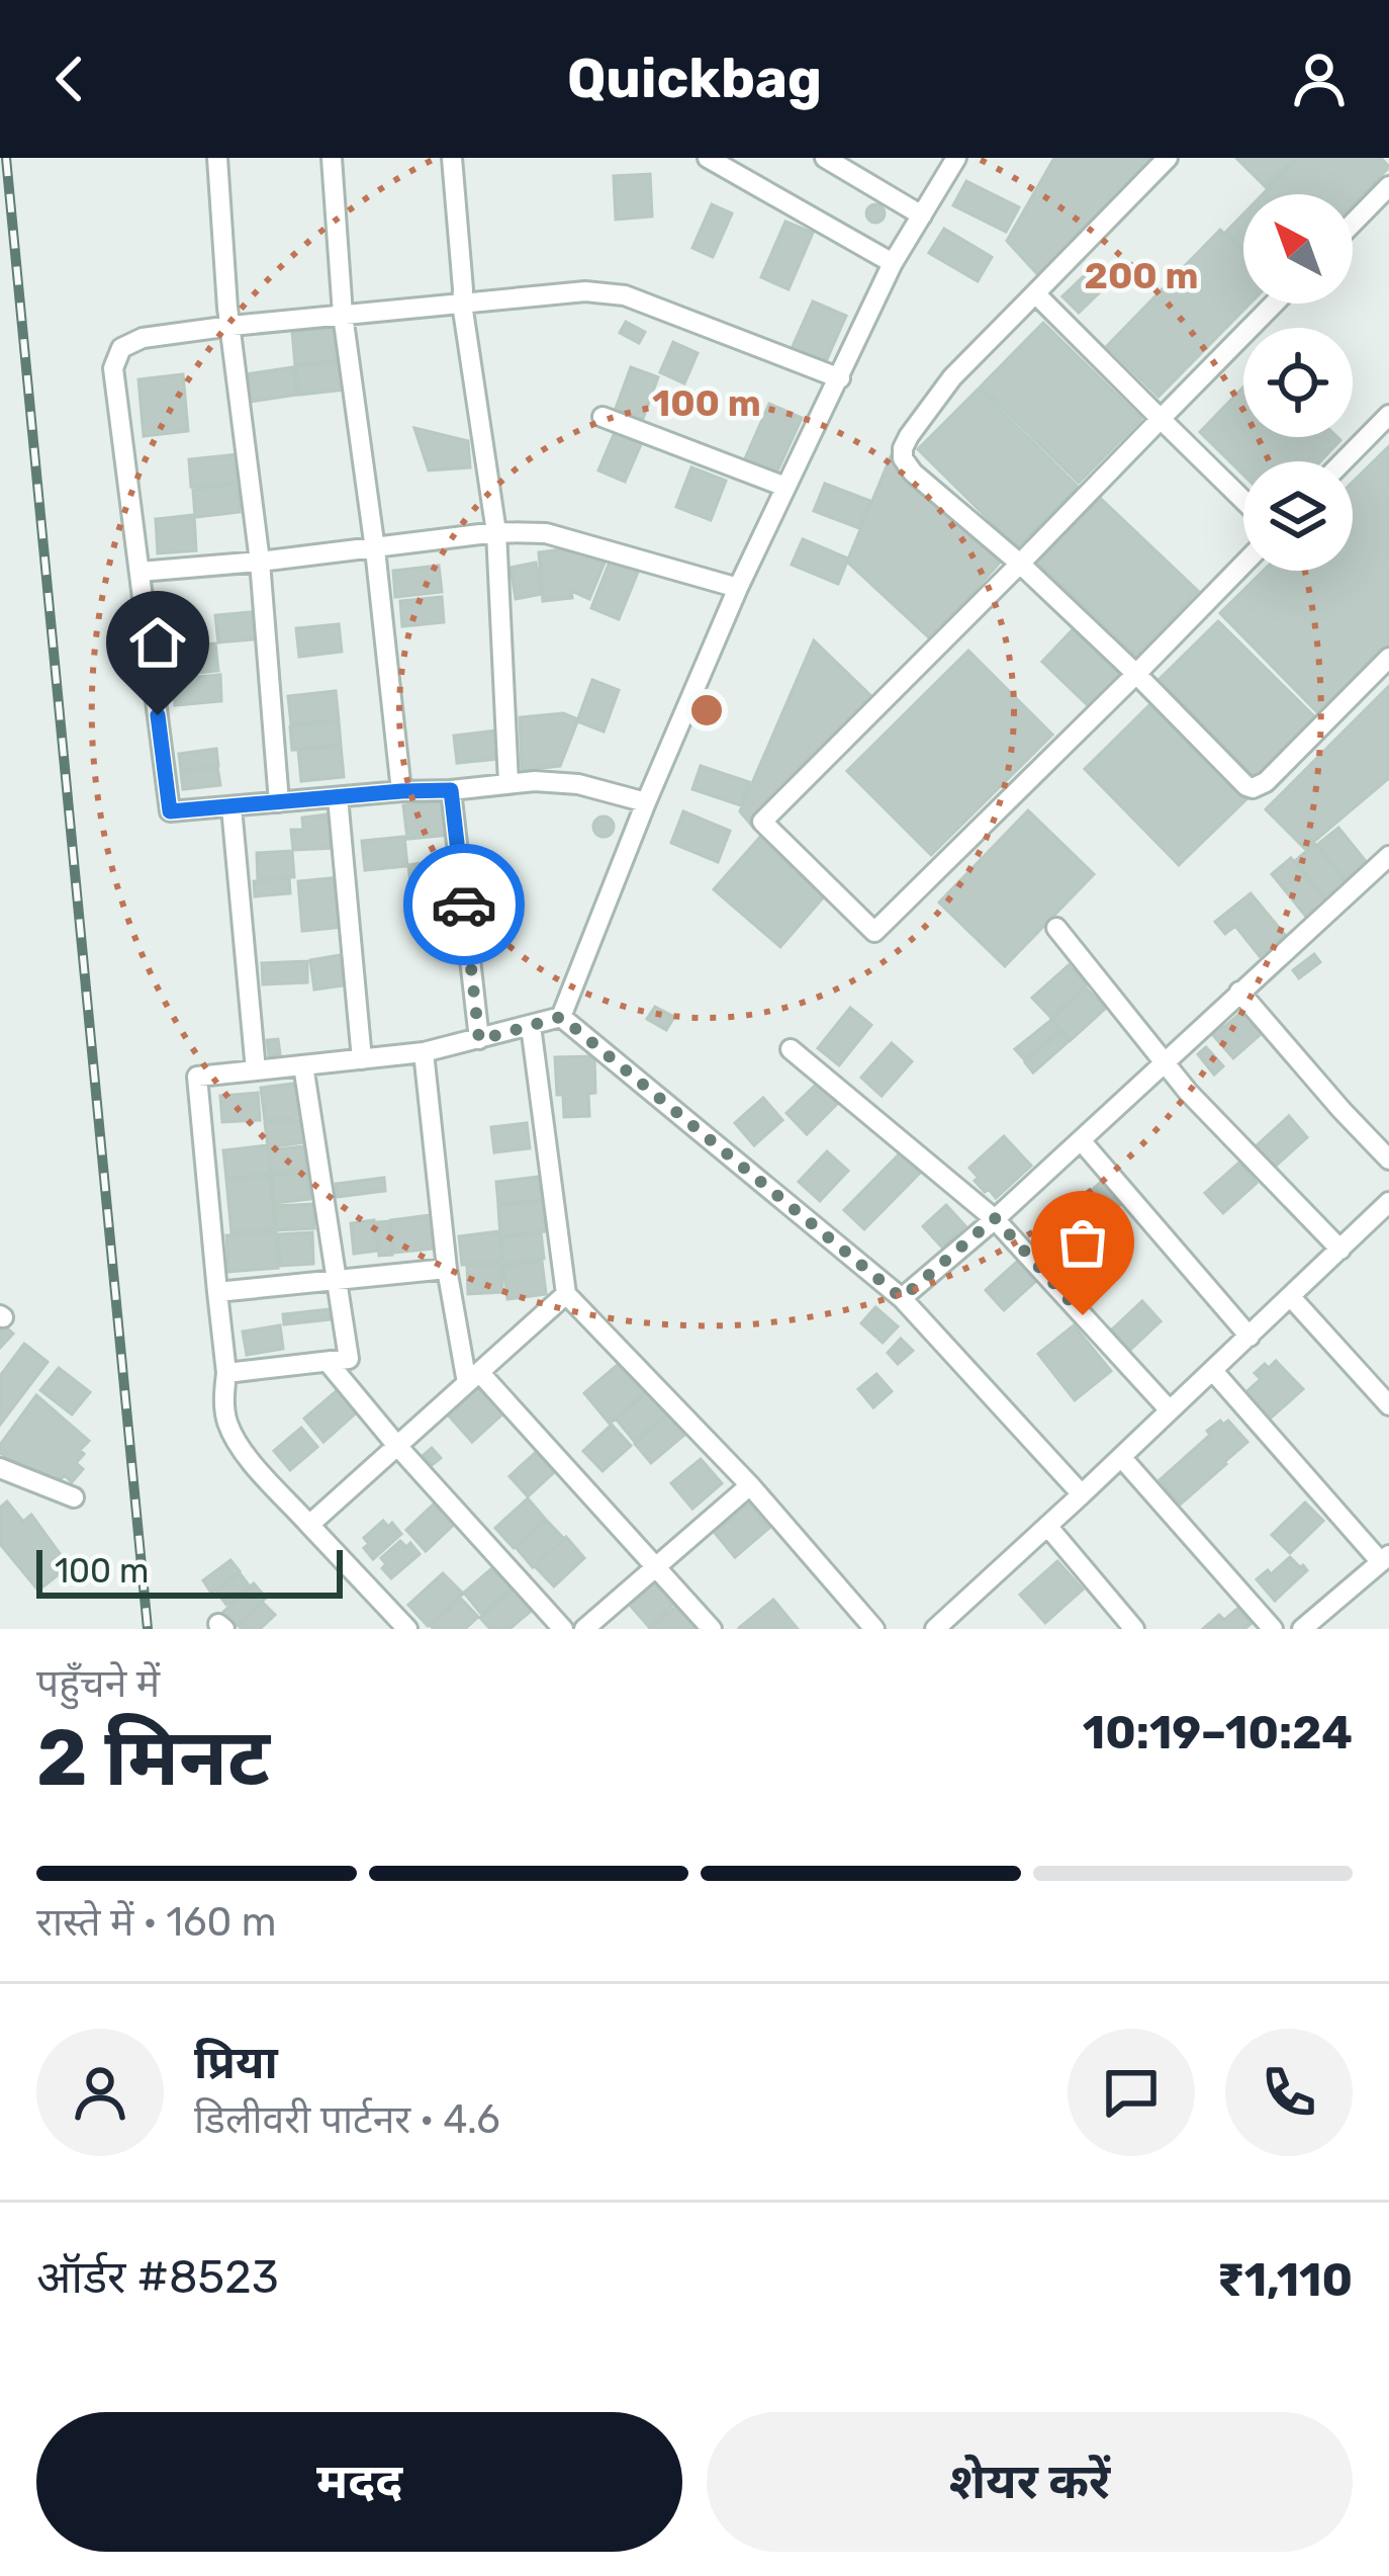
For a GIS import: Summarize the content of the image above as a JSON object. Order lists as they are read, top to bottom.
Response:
{
  "scale_bar": "100 m",
  "north": "top left",
  "page": {
    "header": "Quickbag",
    "scale": "100 m",
    "heading": ["2 मिनट", "पहुँचने में", "10:19–10:24"],
    "panel": [
      "प्रिया",
      "डिलीवरी पार्टनर · 4.6",
      "ऑर्डर #8523",
      "₹1,110"
    ],
    "bar": "रास्ते में · 160 m",
    "buttons": ["मदद", "शेयर करें"]
  },
  "rings": ["200 m", "100 m"]
}
